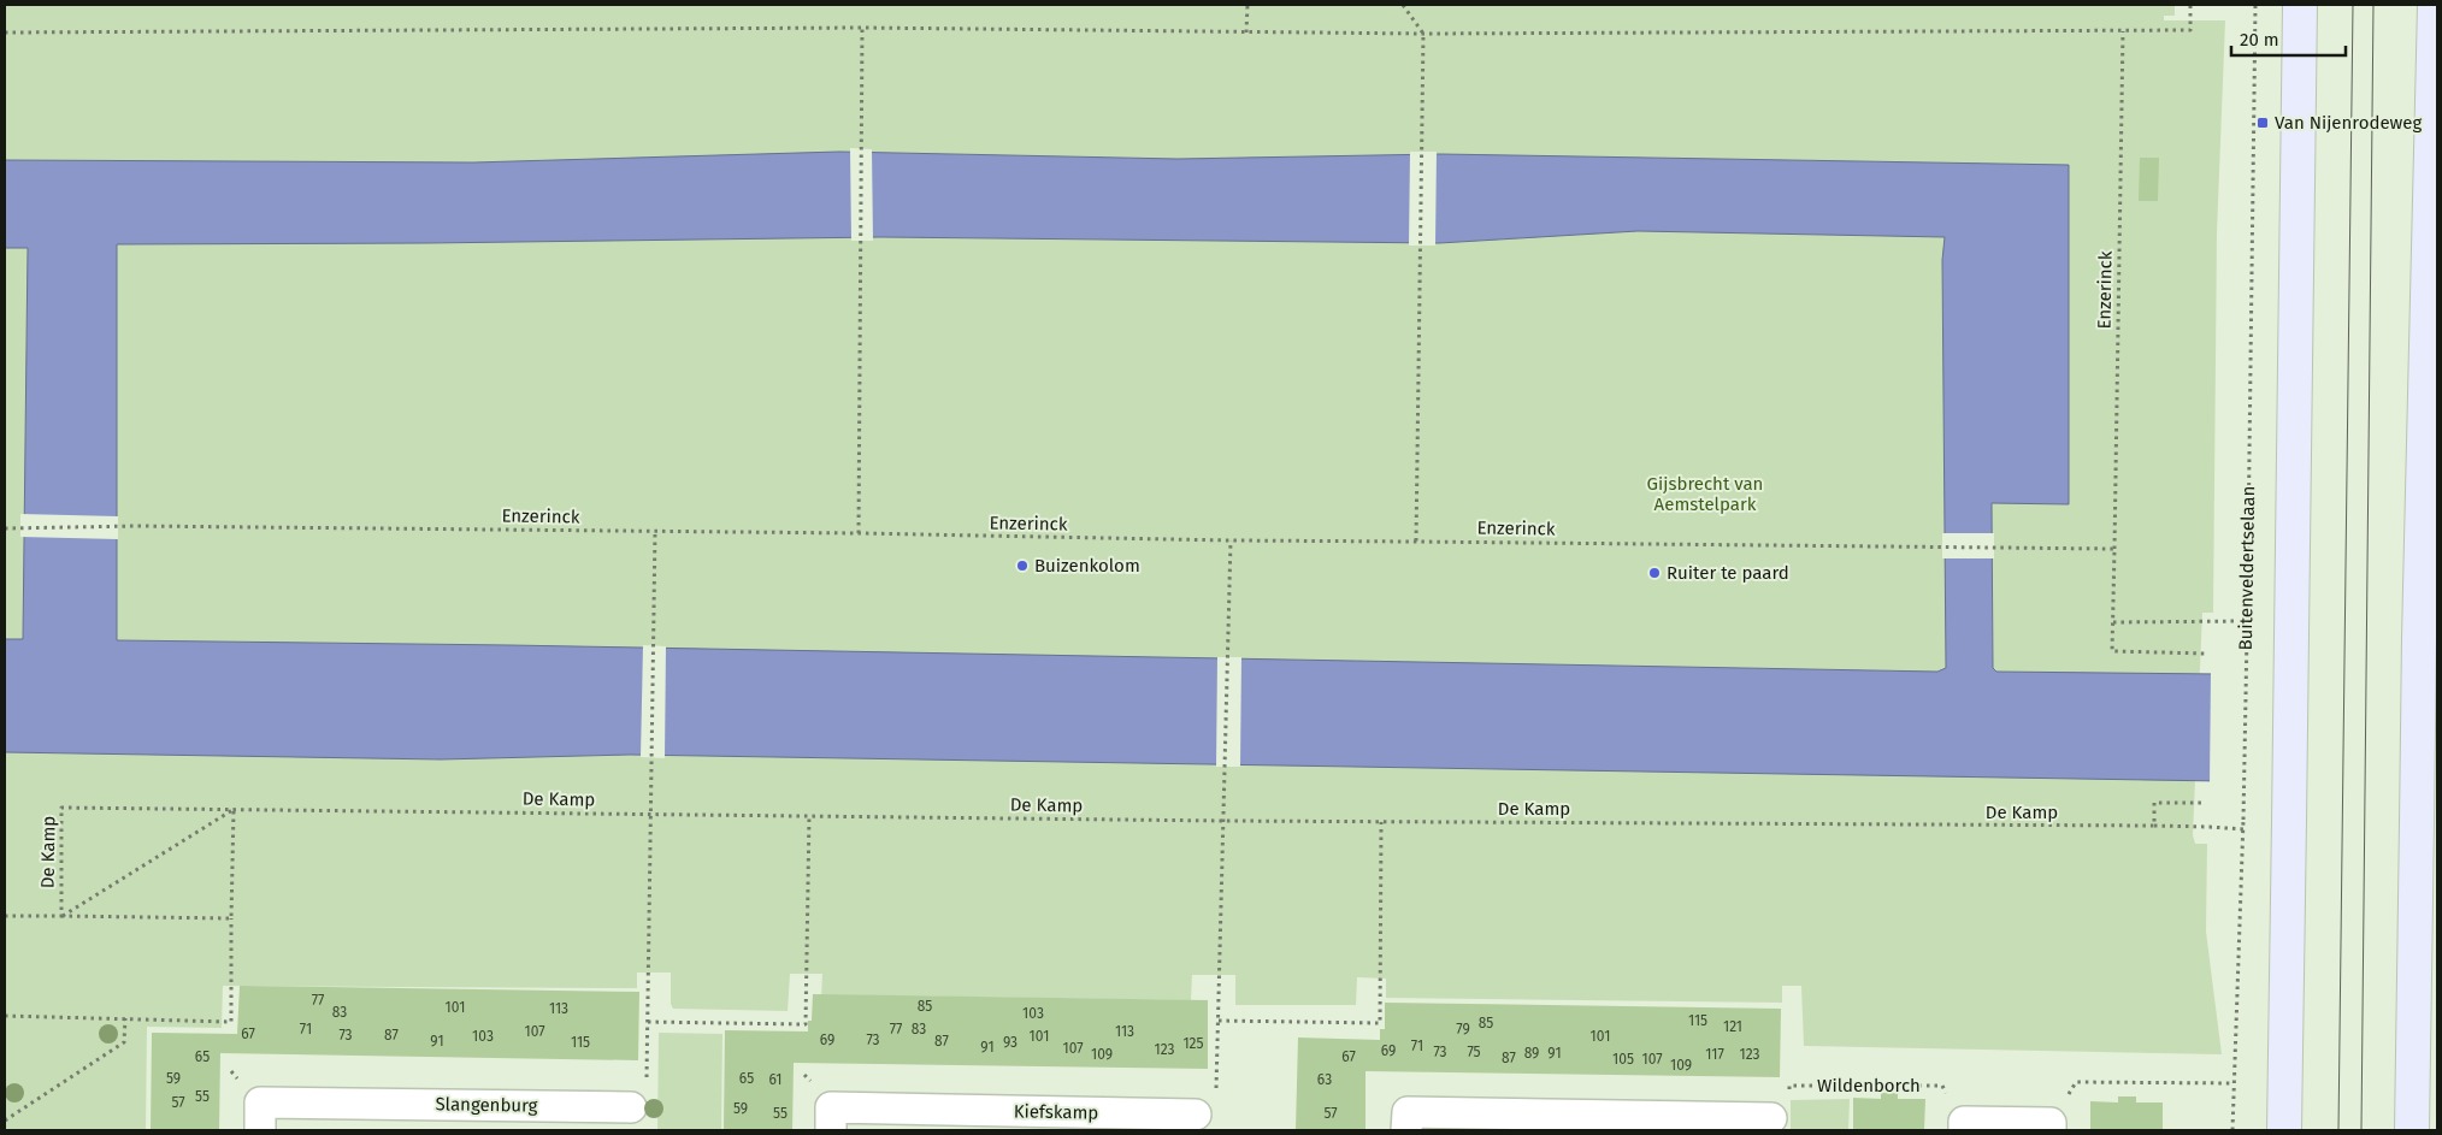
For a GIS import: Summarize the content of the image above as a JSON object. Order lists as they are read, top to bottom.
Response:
{
  "streets": {
    "street": ["Slangenburg", "Kiefskamp"],
    "path": [
      "Enzerinck",
      "Buitenveldertselaan",
      "De Kamp",
      "Wildenborch"
    ]
  },
  "crossings": [
    ["Buitenveldertselaan", "De Kamp"]
  ],
  "parks": ["Gijsbrecht van Aemstelpark"],
  "places": {
    "transit": ["Van Nijenrodeweg"],
    "other": ["Buizenkolom", "Ruiter te paard"]
  },
  "house_numbers": [
    "77",
    "85",
    "101",
    "113",
    "83",
    "103",
    "115",
    "85",
    "121",
    "71",
    "77",
    "83",
    "79",
    "107",
    "113",
    "67",
    "73",
    "87",
    "103",
    "101",
    "101",
    "69",
    "73",
    "91",
    "87",
    "115",
    "93",
    "125",
    "71",
    "91",
    "107",
    "123",
    "69",
    "73",
    "75",
    "89",
    "91",
    "109",
    "117",
    "123",
    "65",
    "67",
    "87",
    "105",
    "107",
    "109",
    "59",
    "65",
    "61",
    "63",
    "55",
    "57",
    "59",
    "55",
    "57"
  ],
  "scale_bar": "20 m"
}
